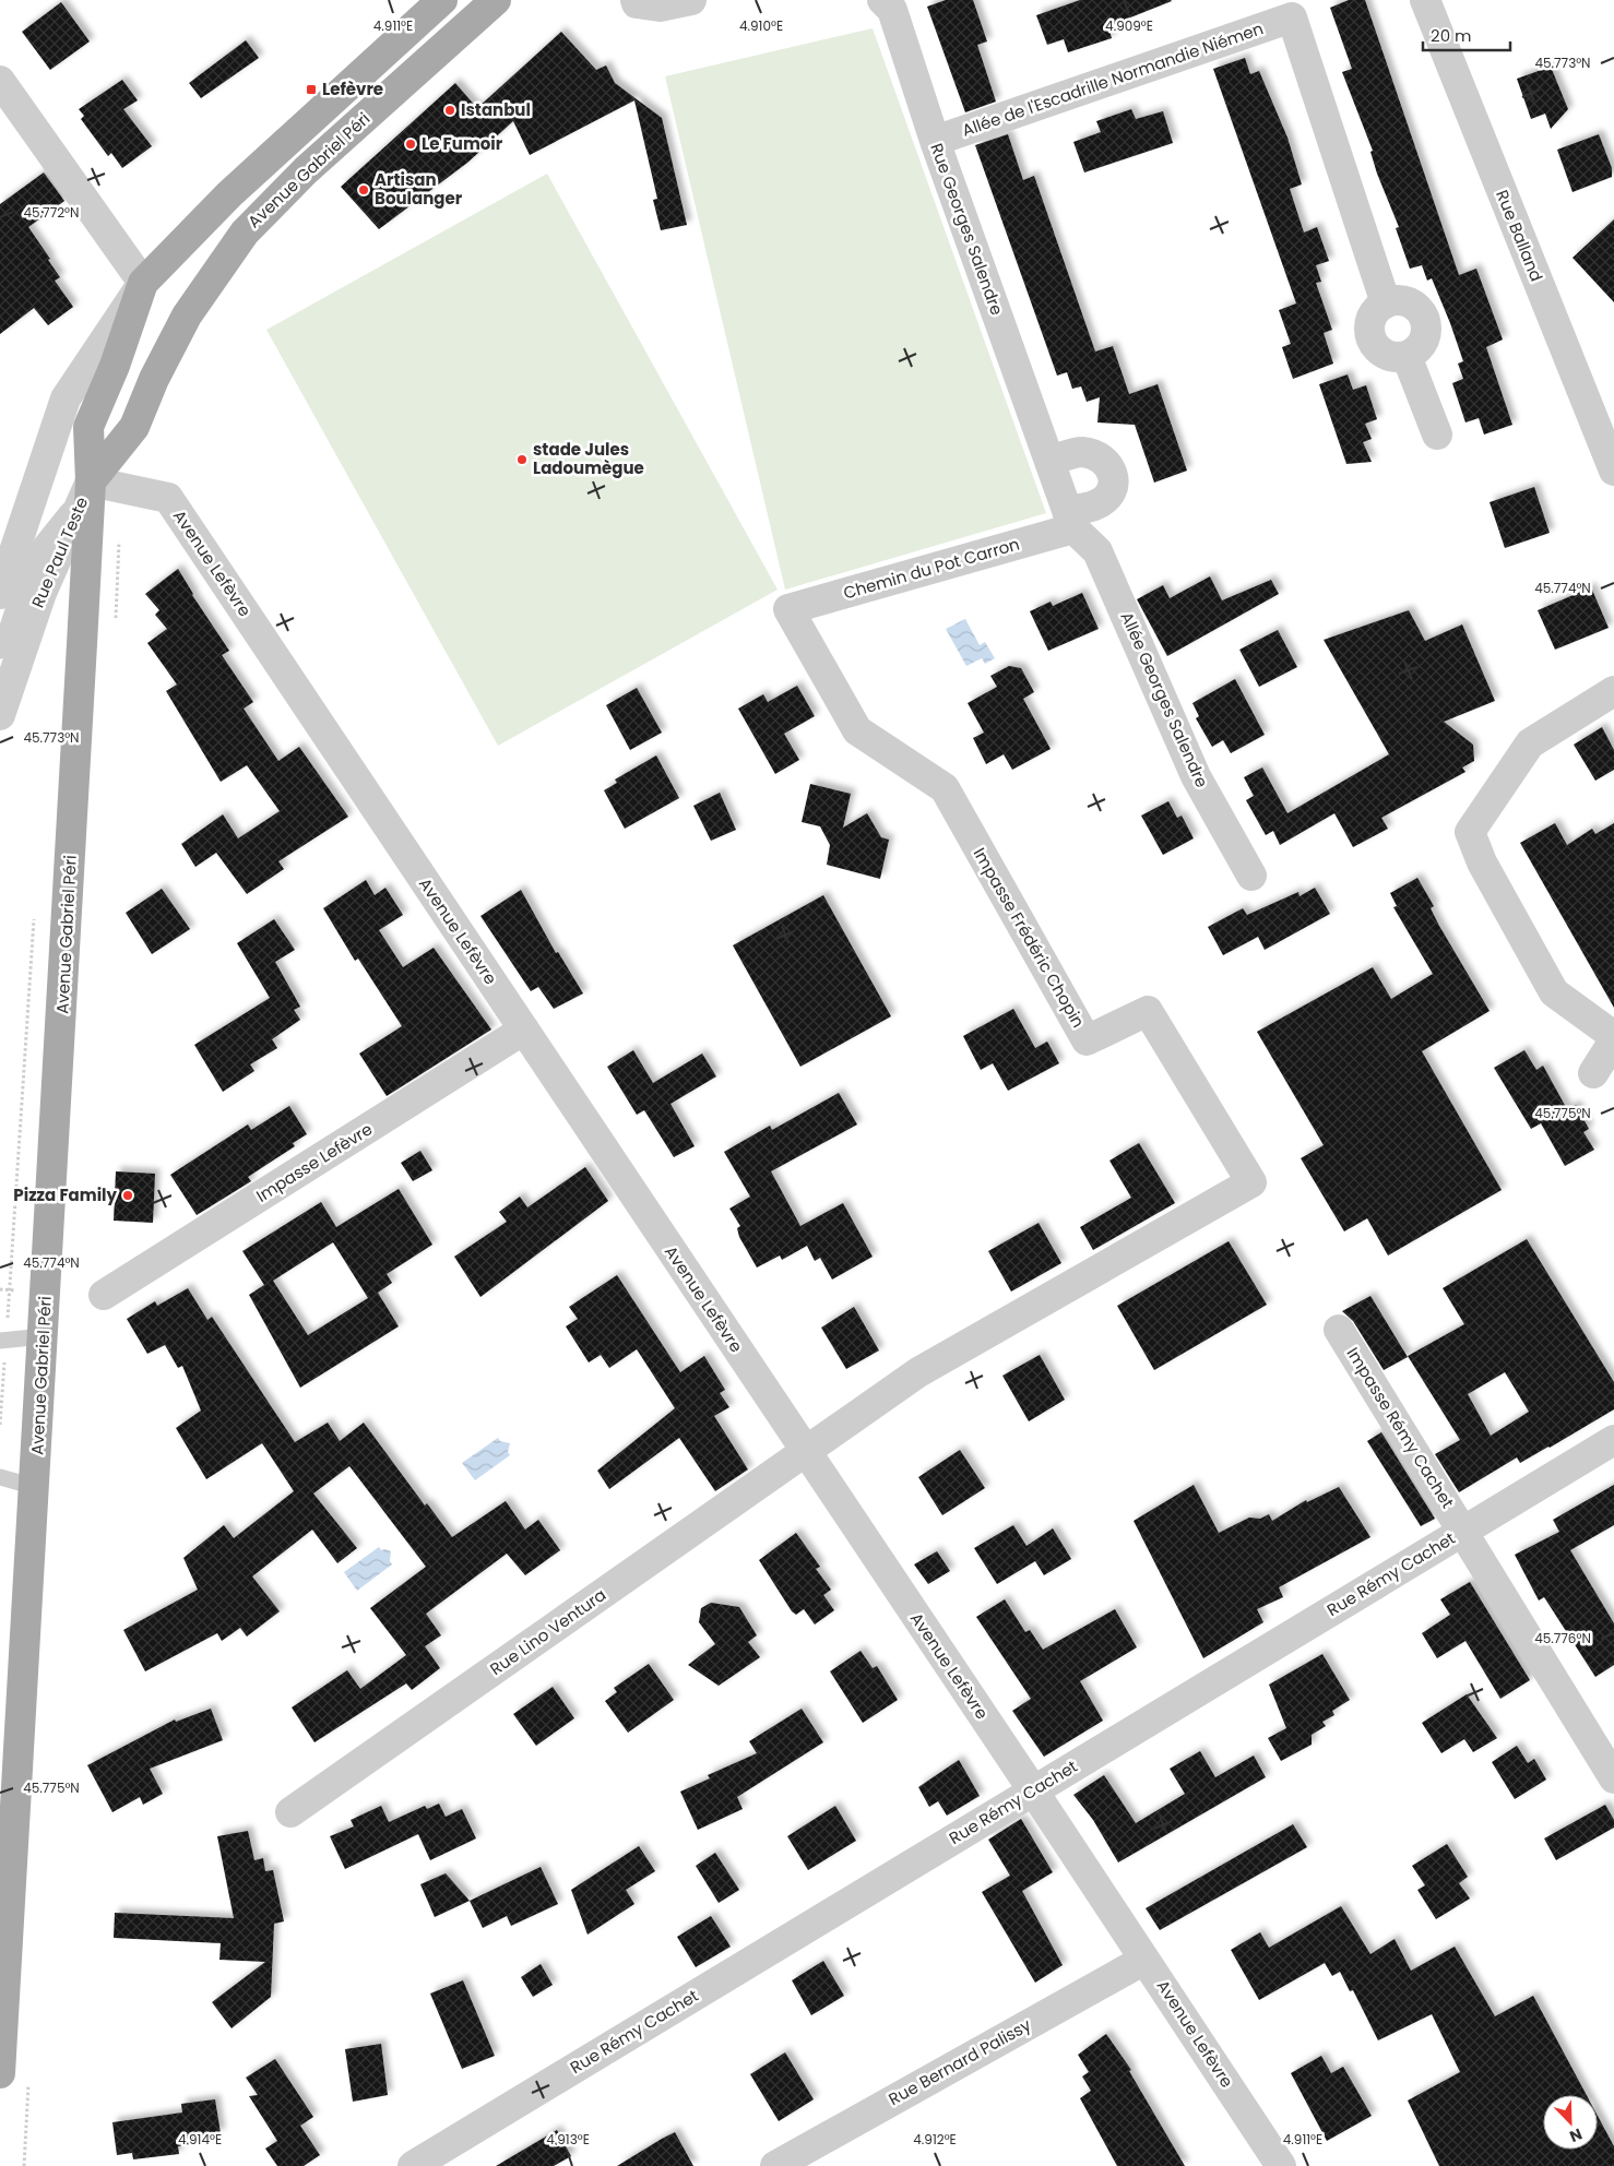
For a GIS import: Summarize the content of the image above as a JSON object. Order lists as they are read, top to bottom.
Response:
{
  "streets": {
    "main road": ["Avenue Gabriel Péri"],
    "street": [
      "Allée de l'Escadrille Normandie Niémen",
      "Rue Georges Salendre",
      "Rue Balland",
      "Rue Paul Teste",
      "Avenue Lefèvre",
      "Chemin du Pot Carron",
      "Allée Georges Salendre",
      "Impasse Frédéric Chopin",
      "Impasse Lefèvre",
      "Impasse Rémy Cachet",
      "Rue Rémy Cachet",
      "Rue Lino Ventura",
      "Rue Bernard Palissy"
    ]
  },
  "crossings": [
    ["Allée de l'Escadrille Normandie Niémen", "Rue Georges Salendre"],
    ["Avenue Gabriel Péri", "Rue Paul Teste"],
    ["Avenue Gabriel Péri", "Avenue Lefèvre"],
    ["Rue Georges Salendre", "Chemin du Pot Carron"],
    ["Rue Georges Salendre", "Allée Georges Salendre"],
    ["Rue Paul Teste", "Avenue Lefèvre"],
    ["Avenue Lefèvre", "Impasse Frédéric Chopin"],
    ["Avenue Lefèvre", "Impasse Lefèvre"],
    ["Avenue Lefèvre", "Rue Rémy Cachet"],
    ["Avenue Lefèvre", "Rue Lino Ventura"],
    ["Avenue Lefèvre", "Rue Bernard Palissy"],
    ["Chemin du Pot Carron", "Allée Georges Salendre"],
    ["Chemin du Pot Carron", "Impasse Frédéric Chopin"],
    ["Impasse Frédéric Chopin", "Rue Lino Ventura"],
    ["Impasse Rémy Cachet", "Rue Rémy Cachet"]
  ],
  "places": {
    "transit": ["Lefèvre"],
    "other": [
      "Istanbul",
      "Le Fumoir",
      "Artisan Boulanger",
      "stade Jules Ladoumègue",
      "Pizza Family"
    ]
  },
  "scale_bar": "20 m",
  "north": "bottom right",
  "coordinates": [
    "4.911°E",
    "4.910°E",
    "4.909°E",
    "45.773°N",
    "45.772°N",
    "45.774°N",
    "45.775°N",
    "45.776°N",
    "4.914°E",
    "4.913°E",
    "4.912°E"
  ]
}
